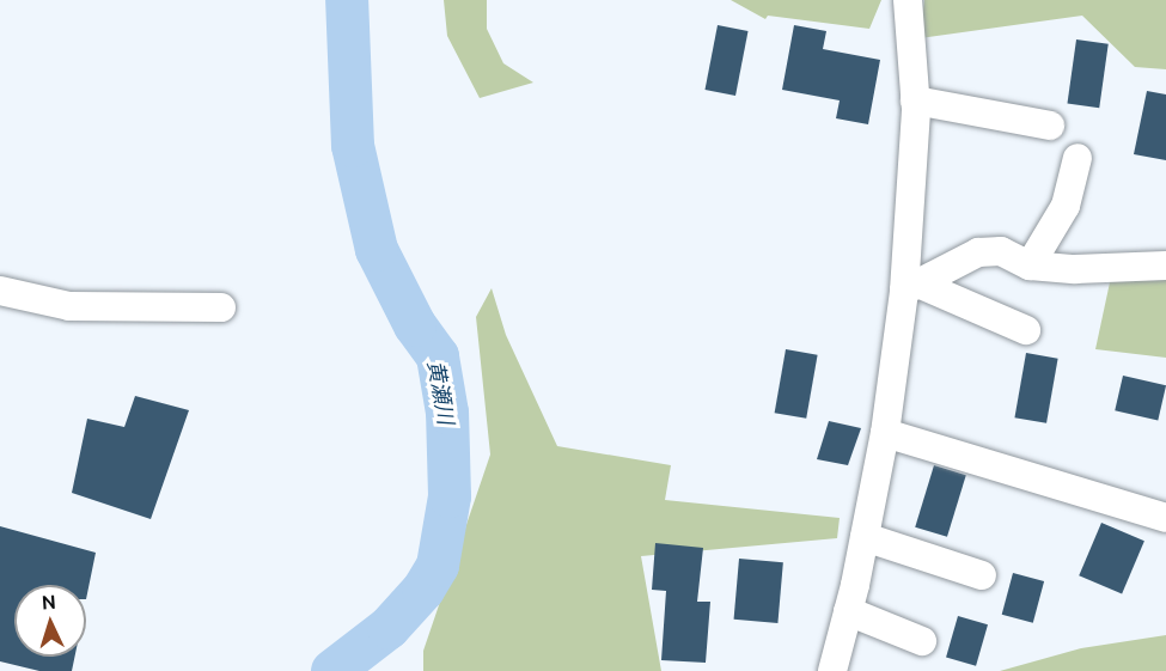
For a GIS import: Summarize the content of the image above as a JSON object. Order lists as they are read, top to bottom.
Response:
{
  "water": ["黄瀬川"],
  "north": "top"
}
